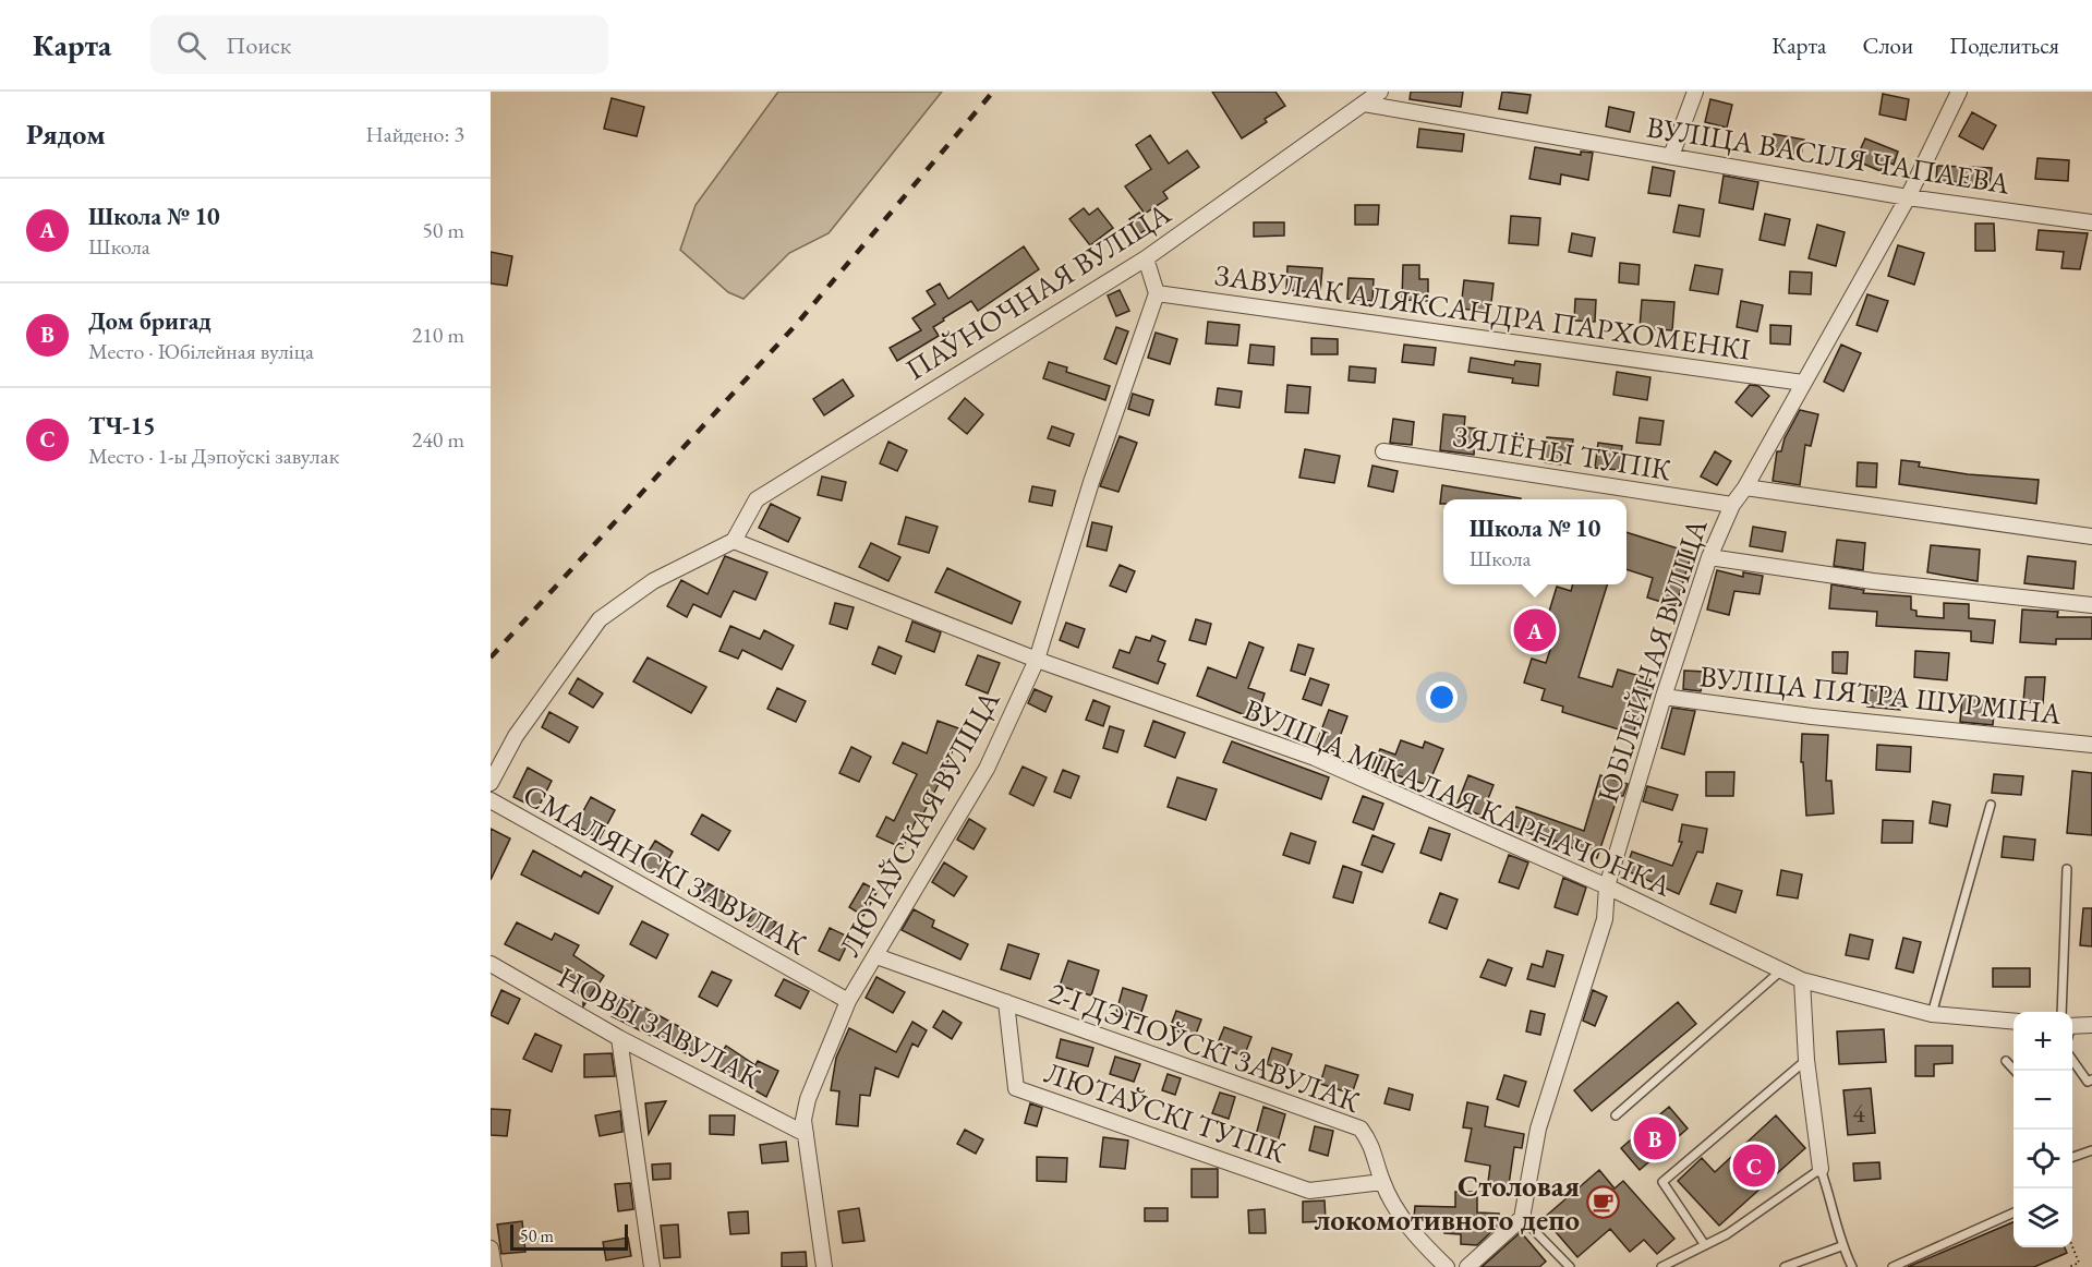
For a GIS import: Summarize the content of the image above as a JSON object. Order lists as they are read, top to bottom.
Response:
{
  "streets": {
    "street": [
      "ВУЛІЦА ВАСІЛЯ ЧАПАЕВА",
      "ПАЎНОЧНАЯ ВУЛІЦА",
      "ЗАВУЛАК АЛЯКСАНДРА ПАРХОМЕНКІ",
      "ЗЯЛЁНЫ ТУПІК",
      "ЮБІЛЕЙНАЯ ВУЛІЦА",
      "ВУЛІЦА ПЯТРА ШУРМІНА",
      "ВУЛІЦА МІКАЛАЯ КАРНАЧОНКА",
      "ЛЮТАЎСКАЯ ВУЛІЦА",
      "СМАЛЯНСКІ ЗАВУЛАК",
      "НОВЫ ЗАВУЛАК",
      "2-І ДЭПОЎСКІ ЗАВУЛАК",
      "ЛЮТАЎСКІ ТУПІК"
    ]
  },
  "crossings": [
    ["ВУЛІЦА ВАСІЛЯ ЧАПАЕВА", "ПАЎНОЧНАЯ ВУЛІЦА"],
    ["ВУЛІЦА ВАСІЛЯ ЧАПАЕВА", "ЮБІЛЕЙНАЯ ВУЛІЦА"],
    ["ПАЎНОЧНАЯ ВУЛІЦА", "ВУЛІЦА МІКАЛАЯ КАРНАЧОНКА"],
    ["ЗАВУЛАК АЛЯКСАНДРА ПАРХОМЕНКІ", "ЮБІЛЕЙНАЯ ВУЛІЦА"],
    ["ЗАВУЛАК АЛЯКСАНДРА ПАРХОМЕНКІ", "ЛЮТАЎСКАЯ ВУЛІЦА"],
    ["ЗЯЛЁНЫ ТУПІК", "ЮБІЛЕЙНАЯ ВУЛІЦА"],
    ["ЮБІЛЕЙНАЯ ВУЛІЦА", "ВУЛІЦА ПЯТРА ШУРМІНА"],
    ["ЮБІЛЕЙНАЯ ВУЛІЦА", "ВУЛІЦА МІКАЛАЯ КАРНАЧОНКА"],
    ["ВУЛІЦА МІКАЛАЯ КАРНАЧОНКА", "ЛЮТАЎСКАЯ ВУЛІЦА"],
    ["ЛЮТАЎСКАЯ ВУЛІЦА", "СМАЛЯНСКІ ЗАВУЛАК"],
    ["ЛЮТАЎСКАЯ ВУЛІЦА", "НОВЫ ЗАВУЛАК"],
    ["ЛЮТАЎСКАЯ ВУЛІЦА", "2-І ДЭПОЎСКІ ЗАВУЛАК"],
    ["2-І ДЭПОЎСКІ ЗАВУЛАК", "ЛЮТАЎСКІ ТУПІК"]
  ],
  "places": {
    "cafe": ["Столовая локомотивного депо"]
  },
  "house_numbers": ["4"],
  "scale_bar": "50 m",
  "page": {
    "header": "Карта",
    "search": "Поиск",
    "nav": ["Карта", "Слои", "Поделиться"],
    "heading": ["Рядом", "Найдено: 3"],
    "list": [
      {
        "mark": "A",
        "name": "Школа № 10",
        "note": "Школа",
        "value": "50 m"
      },
      {
        "mark": "B",
        "name": "Дом бригад",
        "note": "Место · Юбілейная вуліца",
        "value": "210 m"
      },
      {
        "mark": "C",
        "name": "ТЧ-15",
        "note": "Место · 1-ы Дэпоўскі завулак",
        "value": "240 m"
      }
    ],
    "popup": ["Школа № 10", "Школа"],
    "pins": ["A", "B", "C"],
    "map_buttons": ["+", "−"],
    "scale": "50 m"
  }
}
